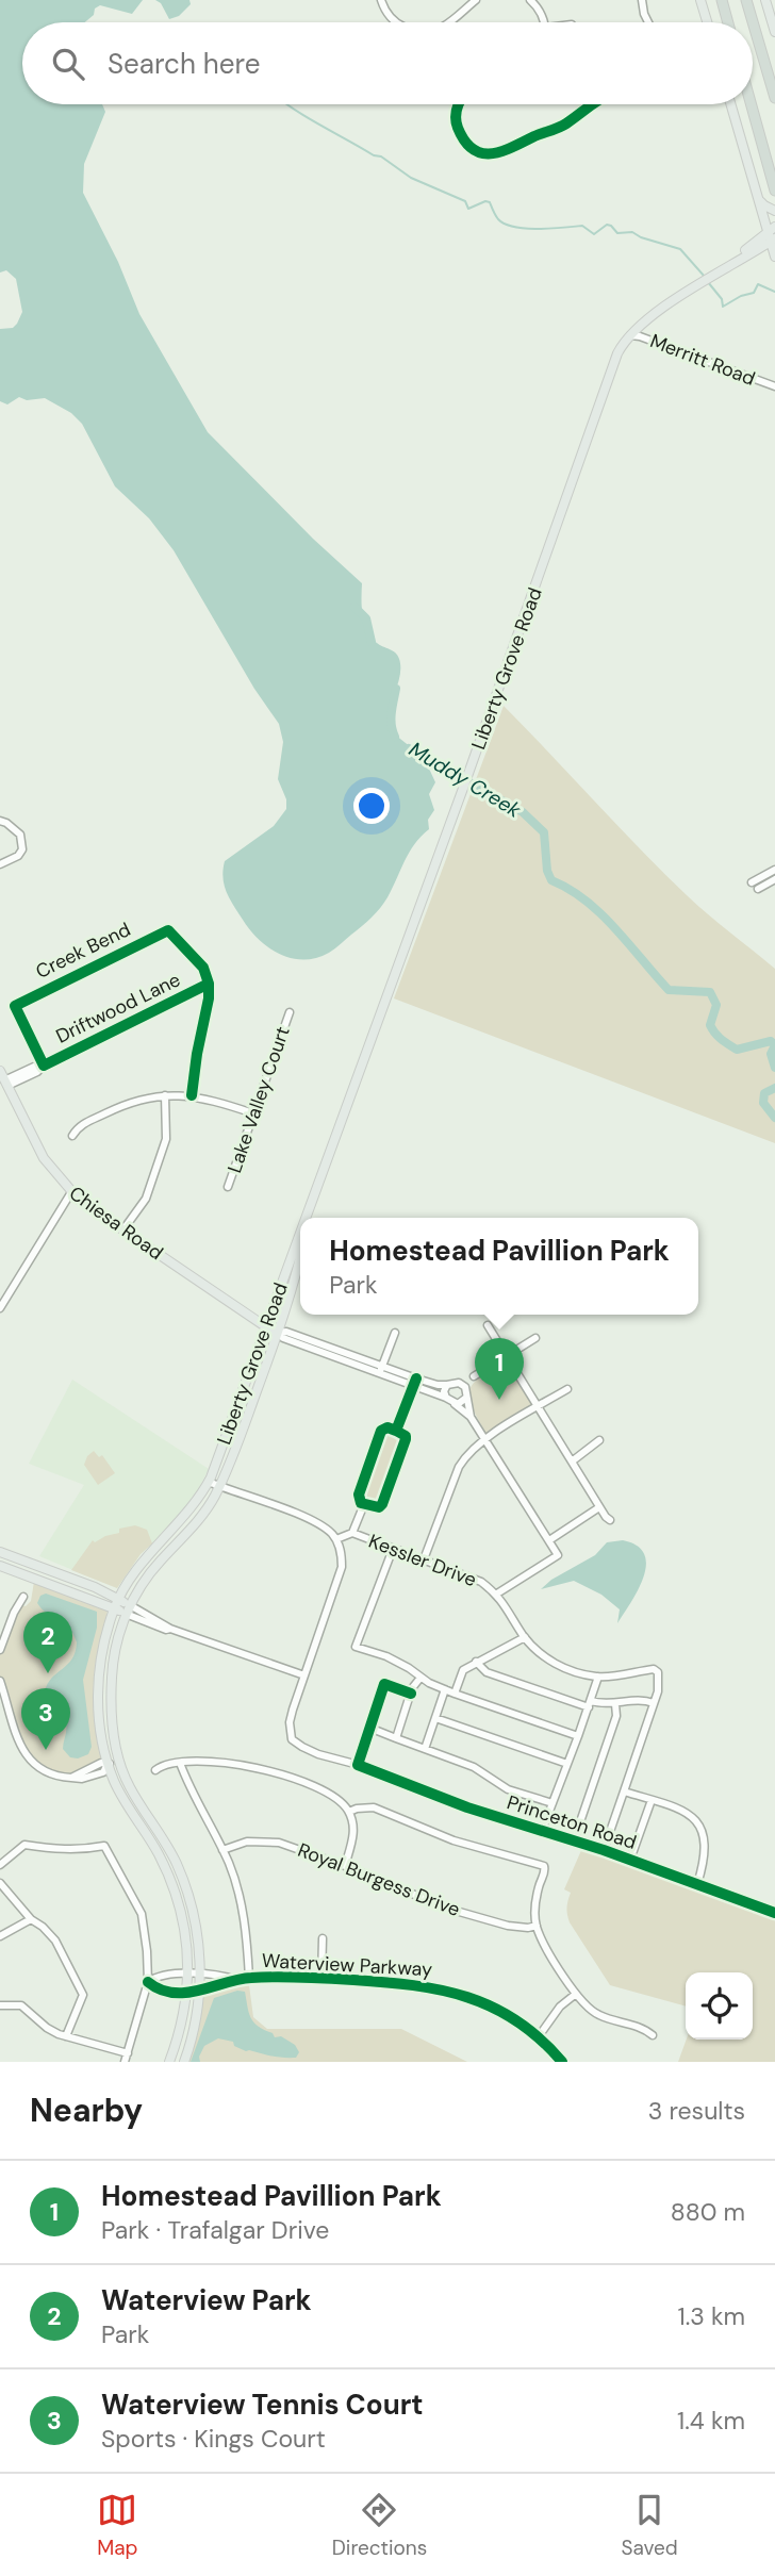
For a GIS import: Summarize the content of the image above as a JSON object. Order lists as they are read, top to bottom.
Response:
{
  "streets": {
    "main road": ["Liberty Grove Road", "Chiesa Road"],
    "street": [
      "Merritt Road",
      "Creek Bend",
      "Driftwood Lane",
      "Lake Valley Court",
      "Kessler Drive",
      "Princeton Road",
      "Royal Burgess Drive",
      "Waterview Parkway"
    ]
  },
  "crossings": [
    ["Merritt Road", "Liberty Grove Road"],
    ["Liberty Grove Road", "Chiesa Road"],
    ["Liberty Grove Road", "Waterview Parkway"],
    ["Creek Bend", "Driftwood Lane"],
    ["Driftwood Lane", "Chiesa Road"]
  ],
  "water": ["Muddy Creek"],
  "page": {
    "search": "Search here",
    "popup": ["Homestead Pavillion Park", "Park"],
    "pins": ["1", "2", "3"],
    "heading": ["Nearby", "3 results"],
    "list": [
      {
        "mark": "1",
        "name": "Homestead Pavillion Park",
        "note": "Park · Trafalgar Drive",
        "value": "880 m"
      },
      {
        "mark": "2",
        "name": "Waterview Park",
        "note": "Park",
        "value": "1.3 km"
      },
      {
        "mark": "3",
        "name": "Waterview Tennis Court",
        "note": "Sports · Kings Court",
        "value": "1.4 km"
      }
    ],
    "nav": ["Map", "Directions", "Saved"]
  }
}
